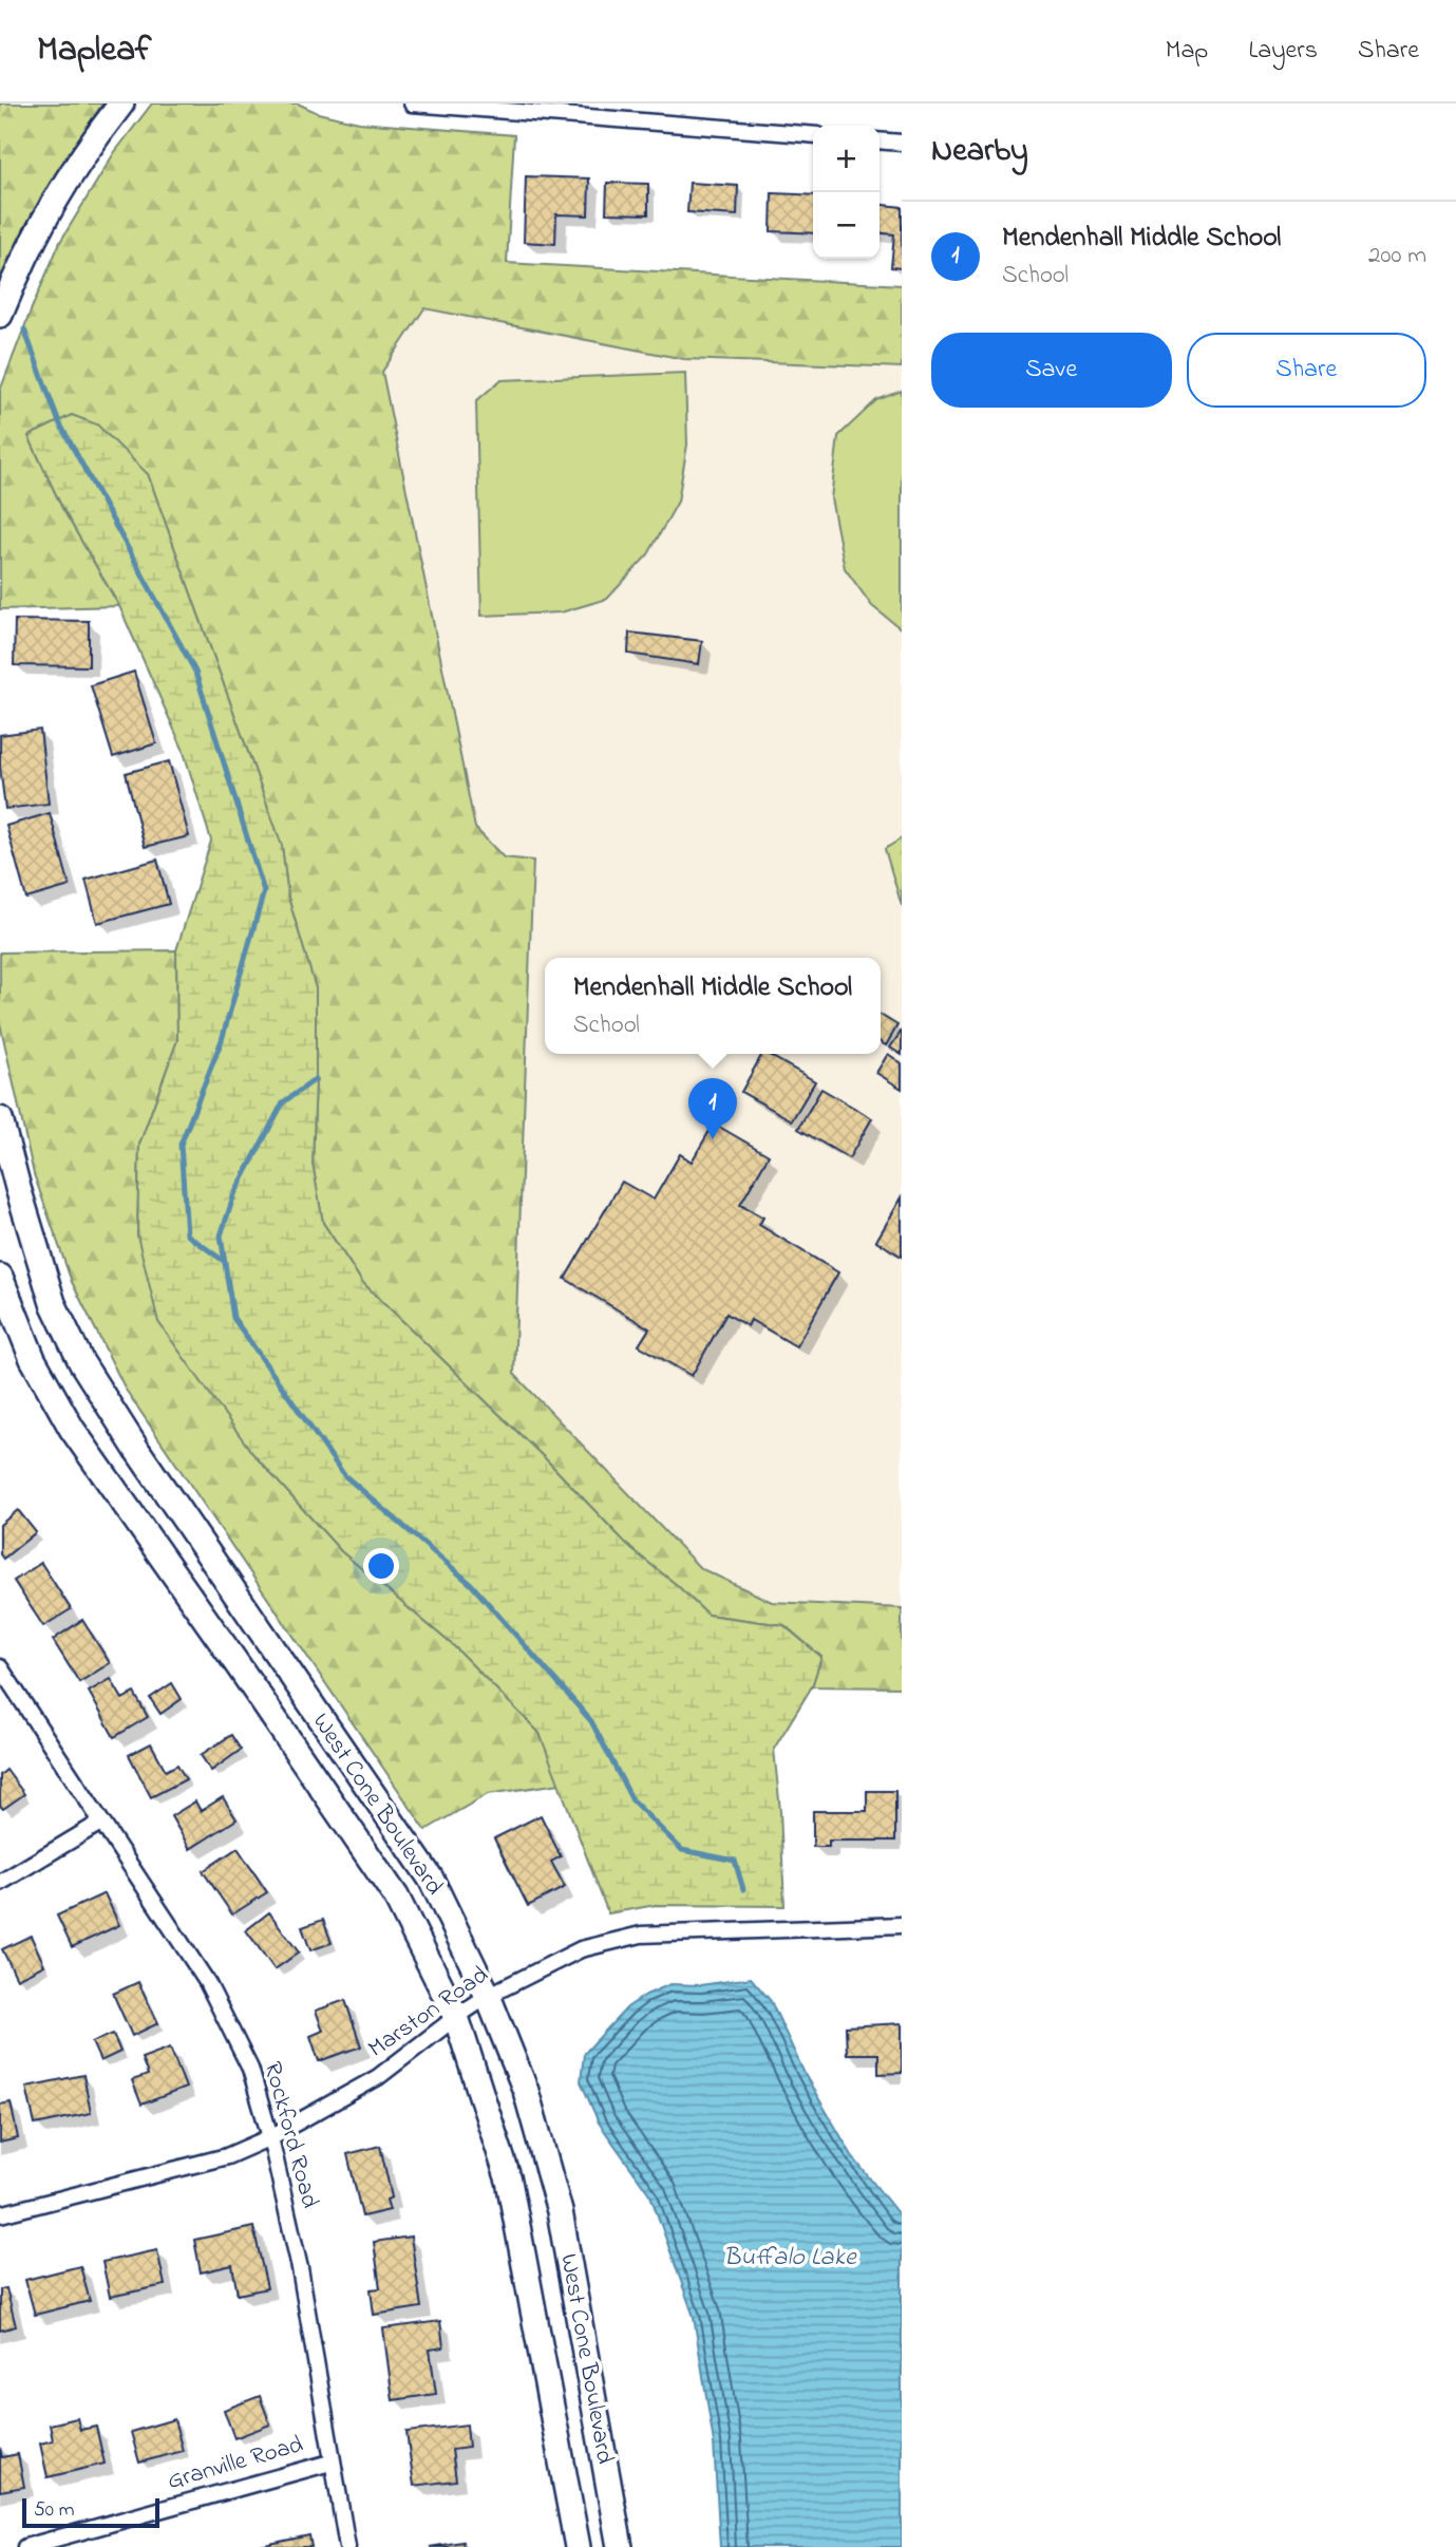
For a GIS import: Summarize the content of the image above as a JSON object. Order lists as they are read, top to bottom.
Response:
{
  "streets": {
    "main road": ["West Cone Boulevard"],
    "street": ["Marston Road", "Rockford Road", "Granville Road"]
  },
  "crossings": [
    ["West Cone Boulevard", "Marston Road"],
    ["Marston Road", "Rockford Road"],
    ["Rockford Road", "Granville Road"]
  ],
  "water": ["Buffalo Lake"],
  "scale_bar": "50 m",
  "page": {
    "header": "Mapleaf",
    "nav": ["Map", "Layers", "Share"],
    "heading": "Nearby",
    "map_buttons": ["+", "−"],
    "list": [
      {
        "mark": "1",
        "name": "Mendenhall Middle School",
        "note": "School",
        "value": "200 m"
      }
    ],
    "buttons": ["Save", "Share"],
    "popup": ["Mendenhall Middle School", "School"],
    "pins": "1",
    "scale": "50 m"
  }
}
